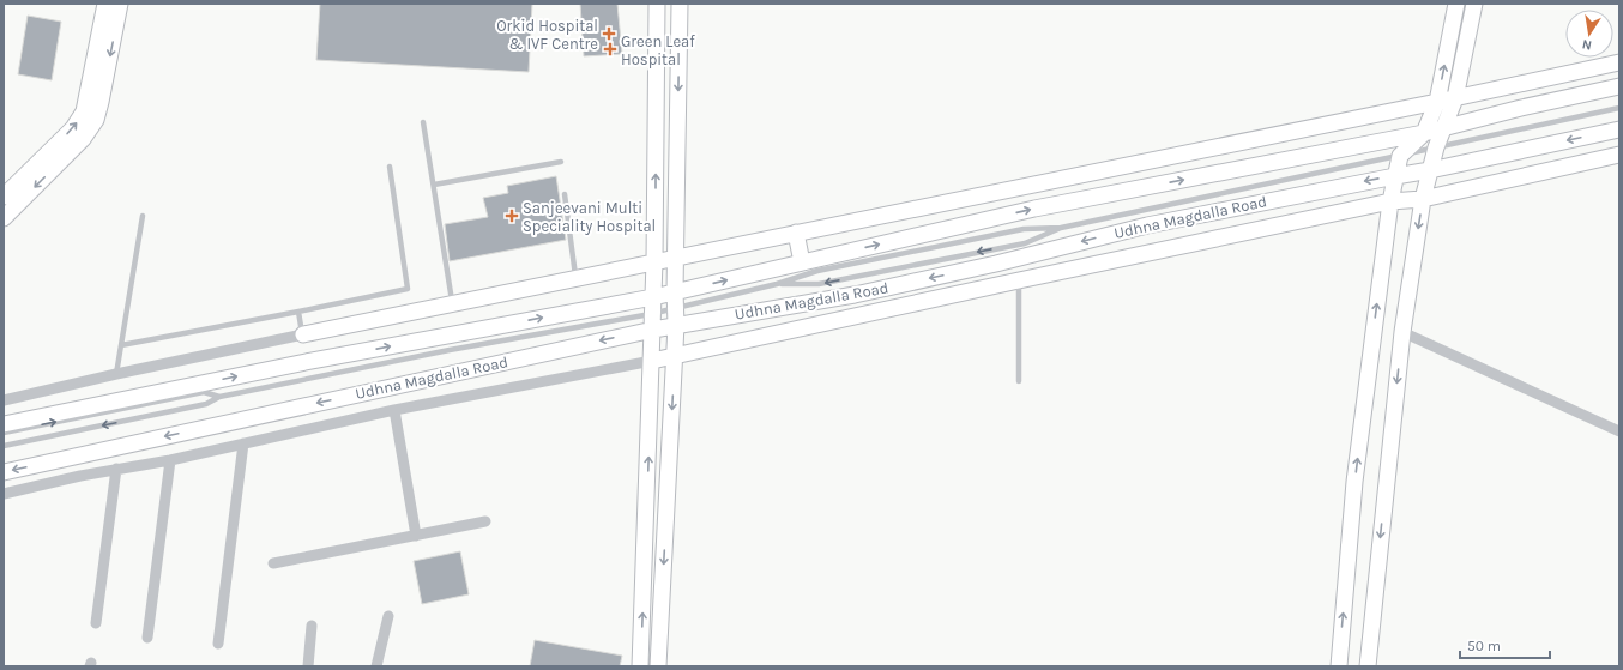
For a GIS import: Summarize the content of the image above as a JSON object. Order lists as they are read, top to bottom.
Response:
{
  "streets": {
    "street": ["Udhna Magdalla Road"]
  },
  "places": {
    "health": ["Orkid Hospital & IVF Centre", "Green Leaf Hospital", "Sanjeevani Multi Speciality Hospital"]
  },
  "scale_bar": "50 m",
  "north": "bottom"
}
